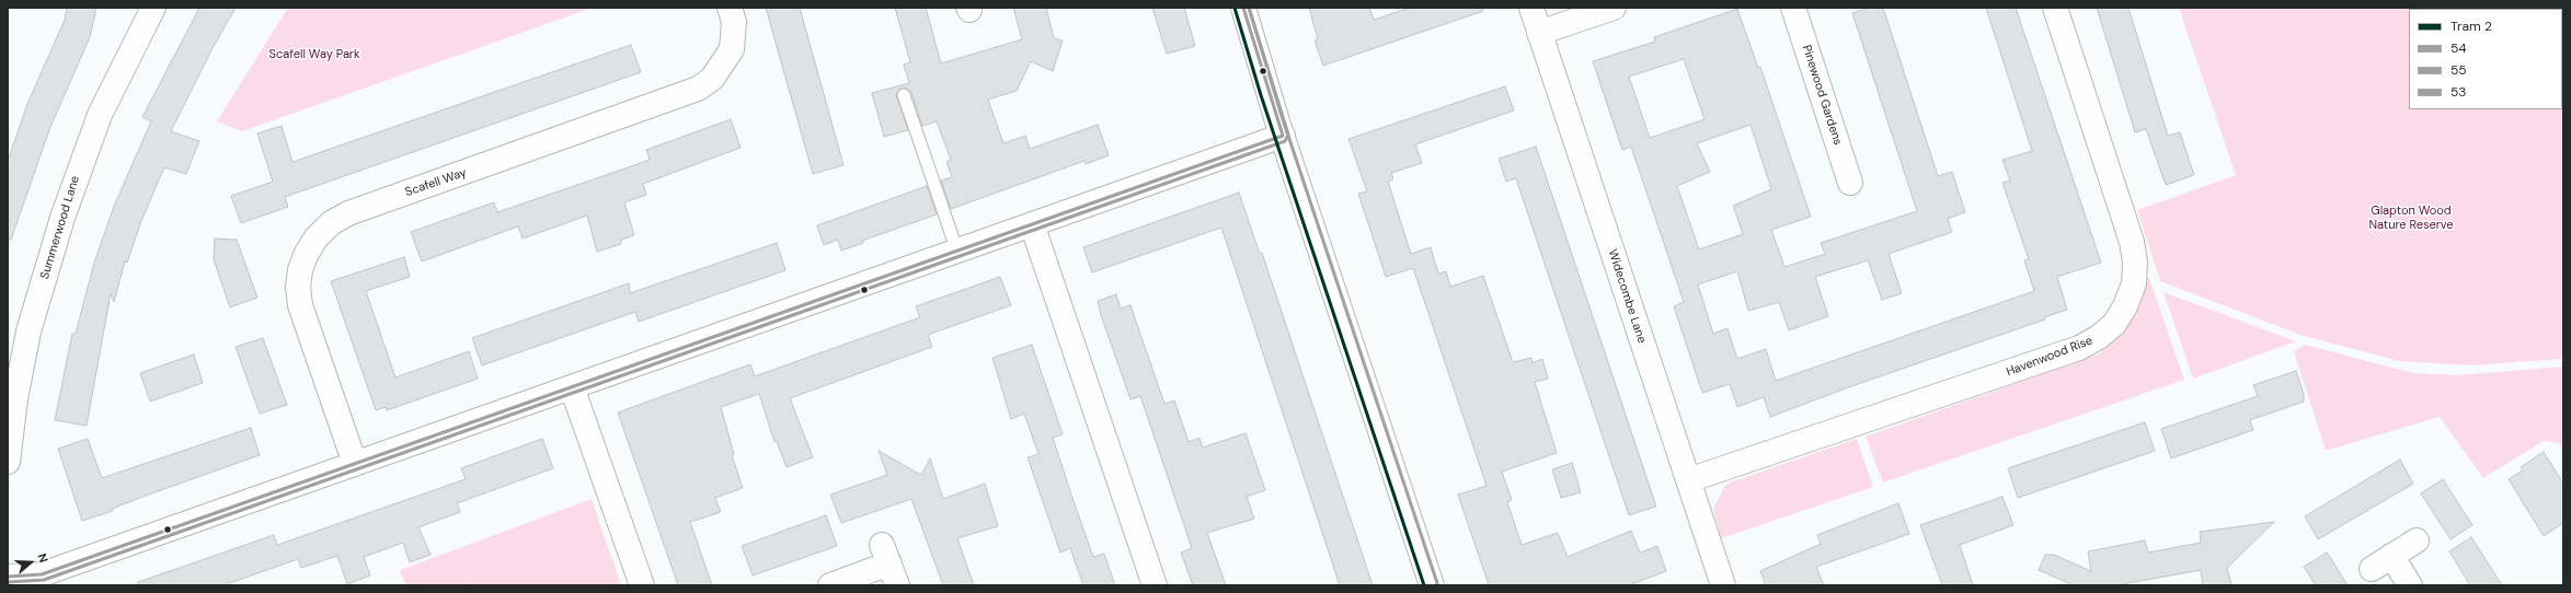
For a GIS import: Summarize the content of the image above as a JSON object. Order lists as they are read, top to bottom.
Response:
{
  "streets": {
    "street": [
      "Pinewood Gardens",
      "Scafell Way",
      "Summerwood Lane",
      "Widecombe Lane",
      "Havenwood Rise"
    ]
  },
  "crossings": [
    ["Widecombe Lane", "Havenwood Rise"]
  ],
  "parks": ["Scafell Way Park", "Glapton Wood Nature Reserve"],
  "lines": [
    "tram line 2",
    "transit line 54",
    "transit line 55",
    "transit line 53"
  ],
  "legend": [
    "Tram 2",
    "54",
    "55",
    "53"
  ],
  "north": "right"
}
